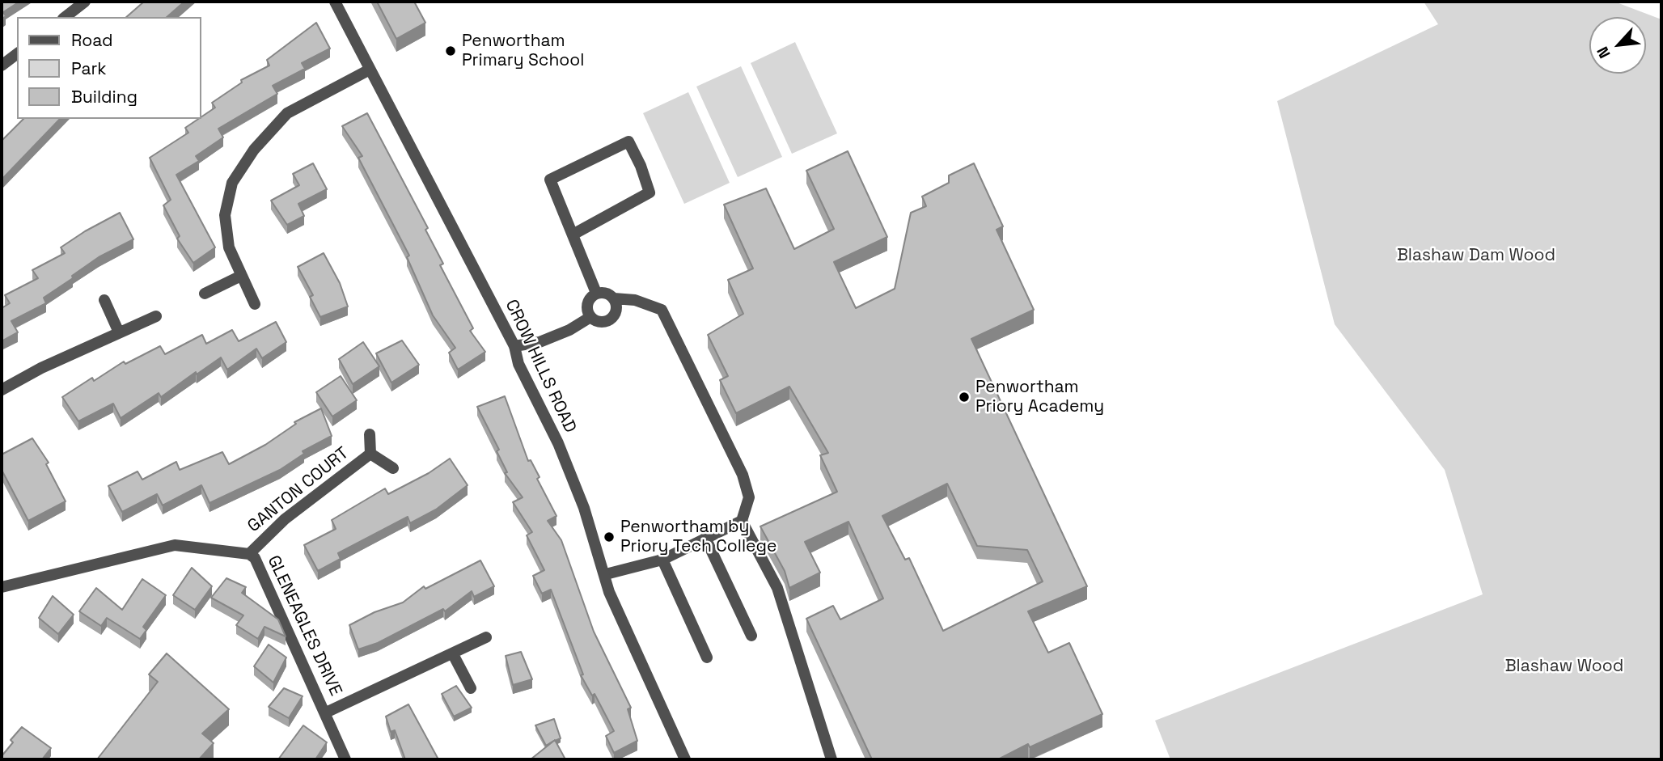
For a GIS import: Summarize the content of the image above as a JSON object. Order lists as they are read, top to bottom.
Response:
{
  "streets": {
    "street": ["CROW HILLS ROAD", "GANTON COURT", "GLENEAGLES DRIVE"]
  },
  "crossings": [
    ["GANTON COURT", "GLENEAGLES DRIVE"]
  ],
  "parks": ["Blashaw Dam Wood", "Blashaw Wood"],
  "places": ["Penwortham Primary School", "Penwortham Priory Academy", "Penwortham by Priory Tech College"],
  "legend": ["Road", "Park", "Building"],
  "north": "bottom left"
}
